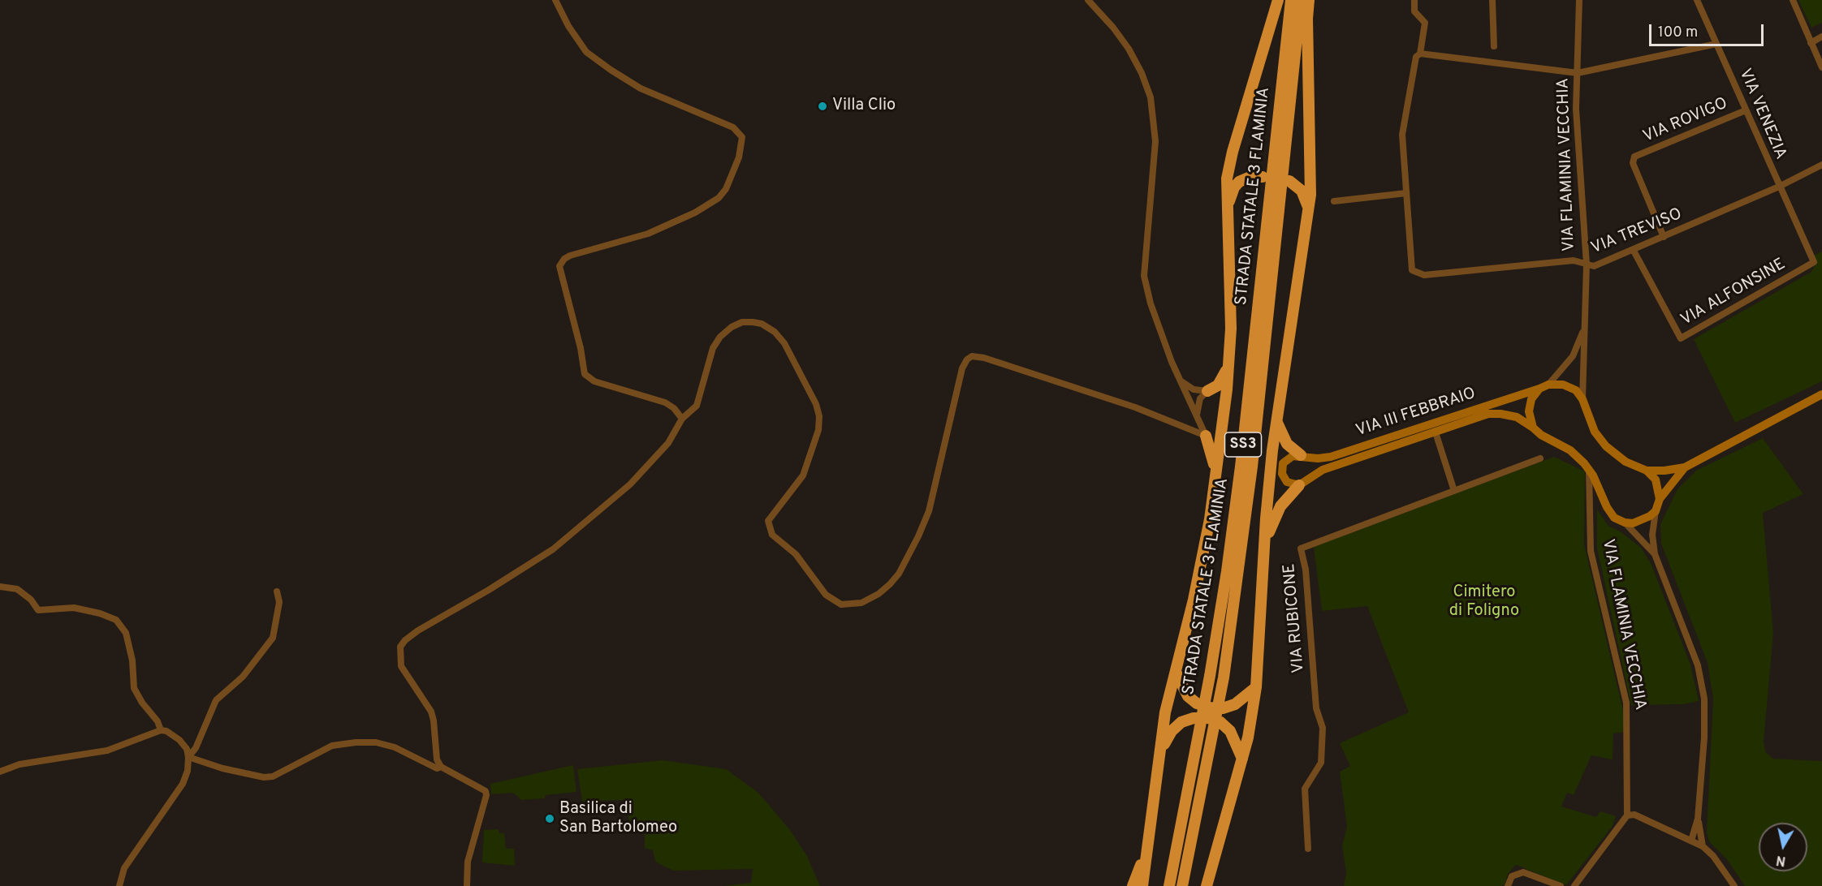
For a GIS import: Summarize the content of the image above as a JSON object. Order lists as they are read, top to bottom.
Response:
{
  "streets": {
    "highway": ["STRADA STATALE 3 FLAMINIA", "SS3"],
    "main road": ["VIA FLAMINIA VECCHIA", "VIA III FEBBRAIO"],
    "street": [
      "VIA VENEZIA",
      "VIA ROVIGO",
      "VIA TREVISO",
      "VIA ALFONSINE",
      "VIA RUBICONE"
    ]
  },
  "crossings": [
    ["VIA VENEZIA", "VIA ROVIGO"],
    ["VIA VENEZIA", "VIA TREVISO"],
    ["VIA VENEZIA", "VIA ALFONSINE"],
    ["VIA ROVIGO", "VIA TREVISO"],
    ["VIA FLAMINIA VECCHIA", "VIA TREVISO"],
    ["VIA FLAMINIA VECCHIA", "VIA III FEBBRAIO"],
    ["VIA TREVISO", "VIA ALFONSINE"]
  ],
  "parks": ["Cimitero di Foligno"],
  "places": ["Villa Clio", "Basilica di San Bartolomeo"],
  "scale_bar": "100 m",
  "north": "bottom"
}
